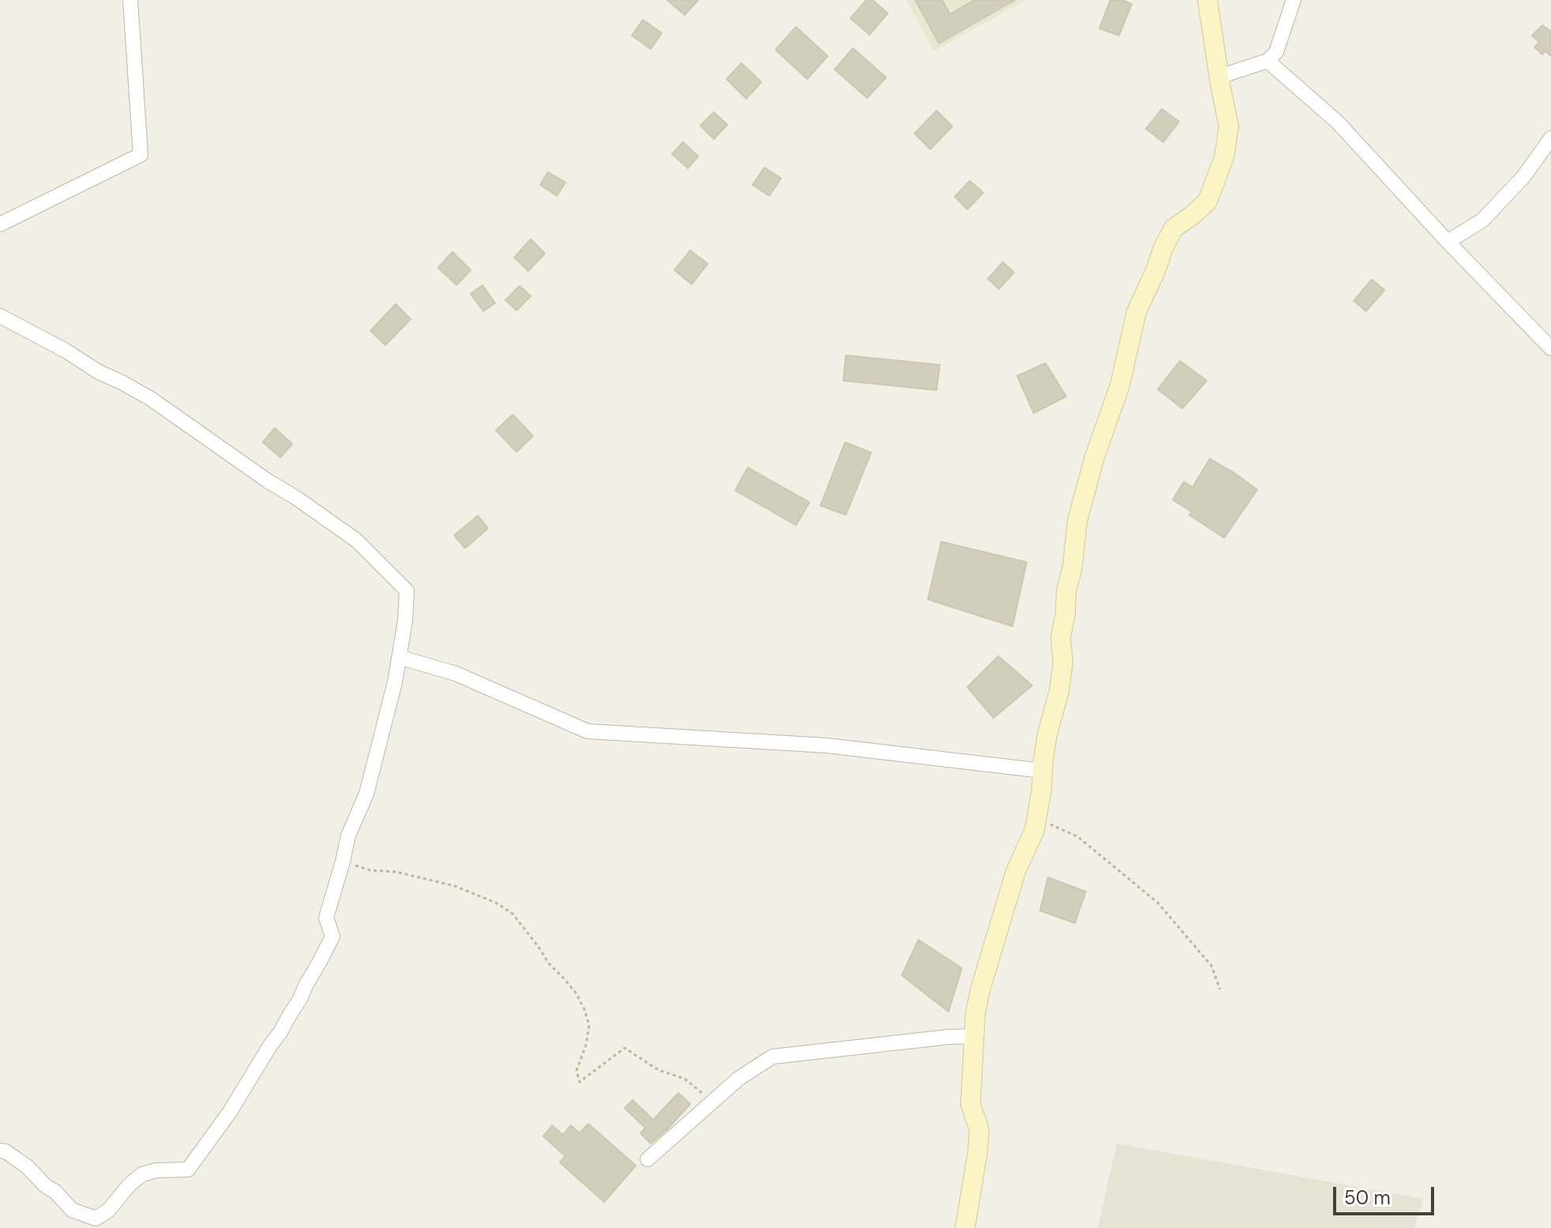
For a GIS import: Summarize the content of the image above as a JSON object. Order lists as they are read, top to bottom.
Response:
{
  "scale_bar": "50 m"
}
